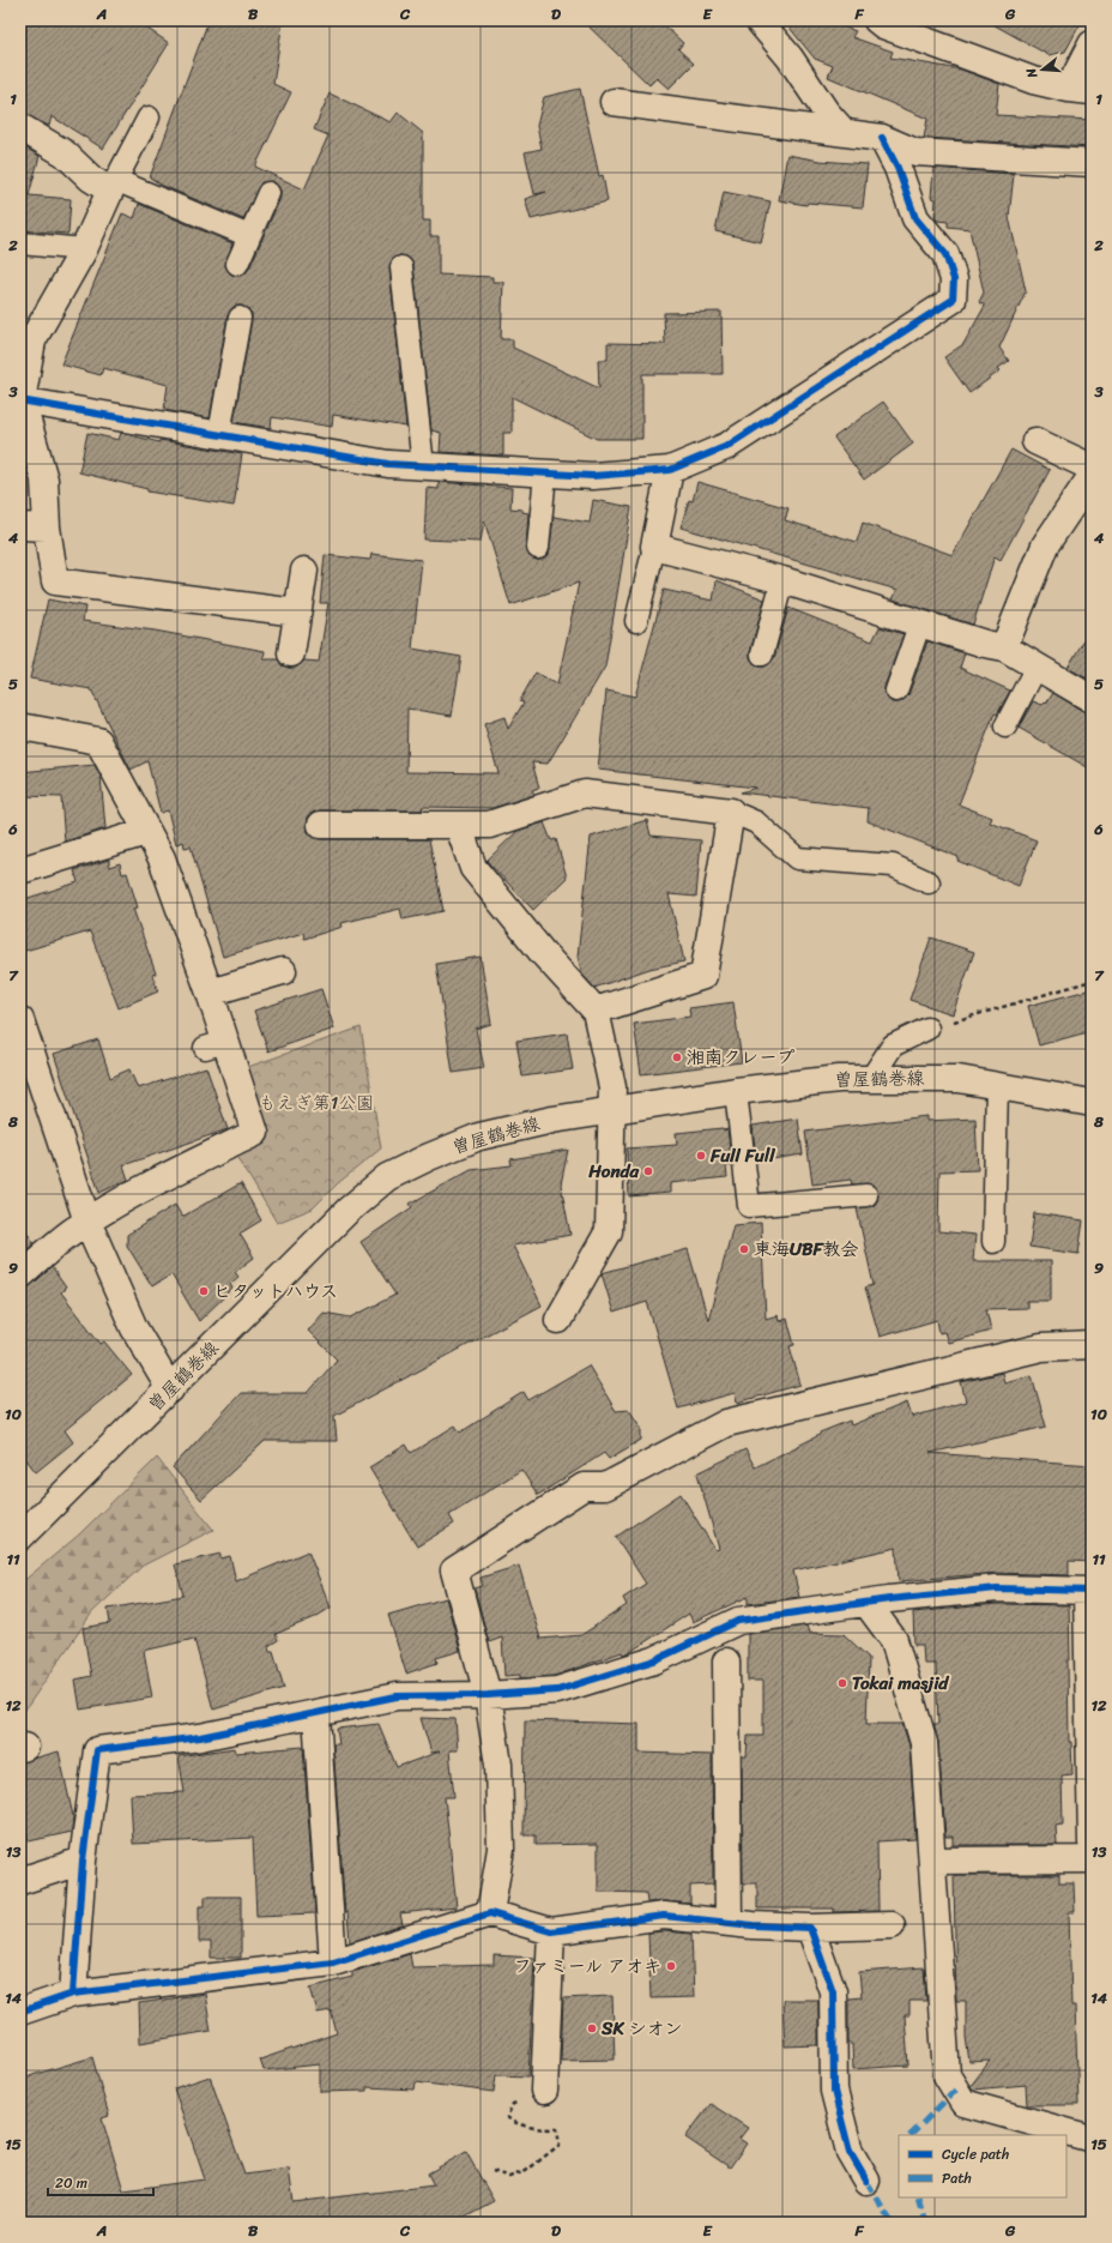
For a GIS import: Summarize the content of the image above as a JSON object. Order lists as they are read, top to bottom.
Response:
{
  "streets": {
    "street": ["曽屋鶴巻線"]
  },
  "parks": ["もえぎ第1公園"],
  "places": [
    "湘南クレープ",
    "Full Full",
    "Honda",
    "東海UBF教会",
    "ヒタットハウス",
    "Tokai masjid",
    "ファミール アオキ",
    "SK シオン"
  ],
  "legend": ["Cycle path", "Path"],
  "scale_bar": "20 m",
  "north": "left",
  "grid": {
    "columns": [
      "A",
      "B",
      "C",
      "D",
      "E",
      "F",
      "G"
    ],
    "rows": [
      "1",
      "2",
      "3",
      "4",
      "5",
      "6",
      "7",
      "8",
      "9",
      "10",
      "11",
      "12",
      "13",
      "14",
      "15"
    ]
  }
}
